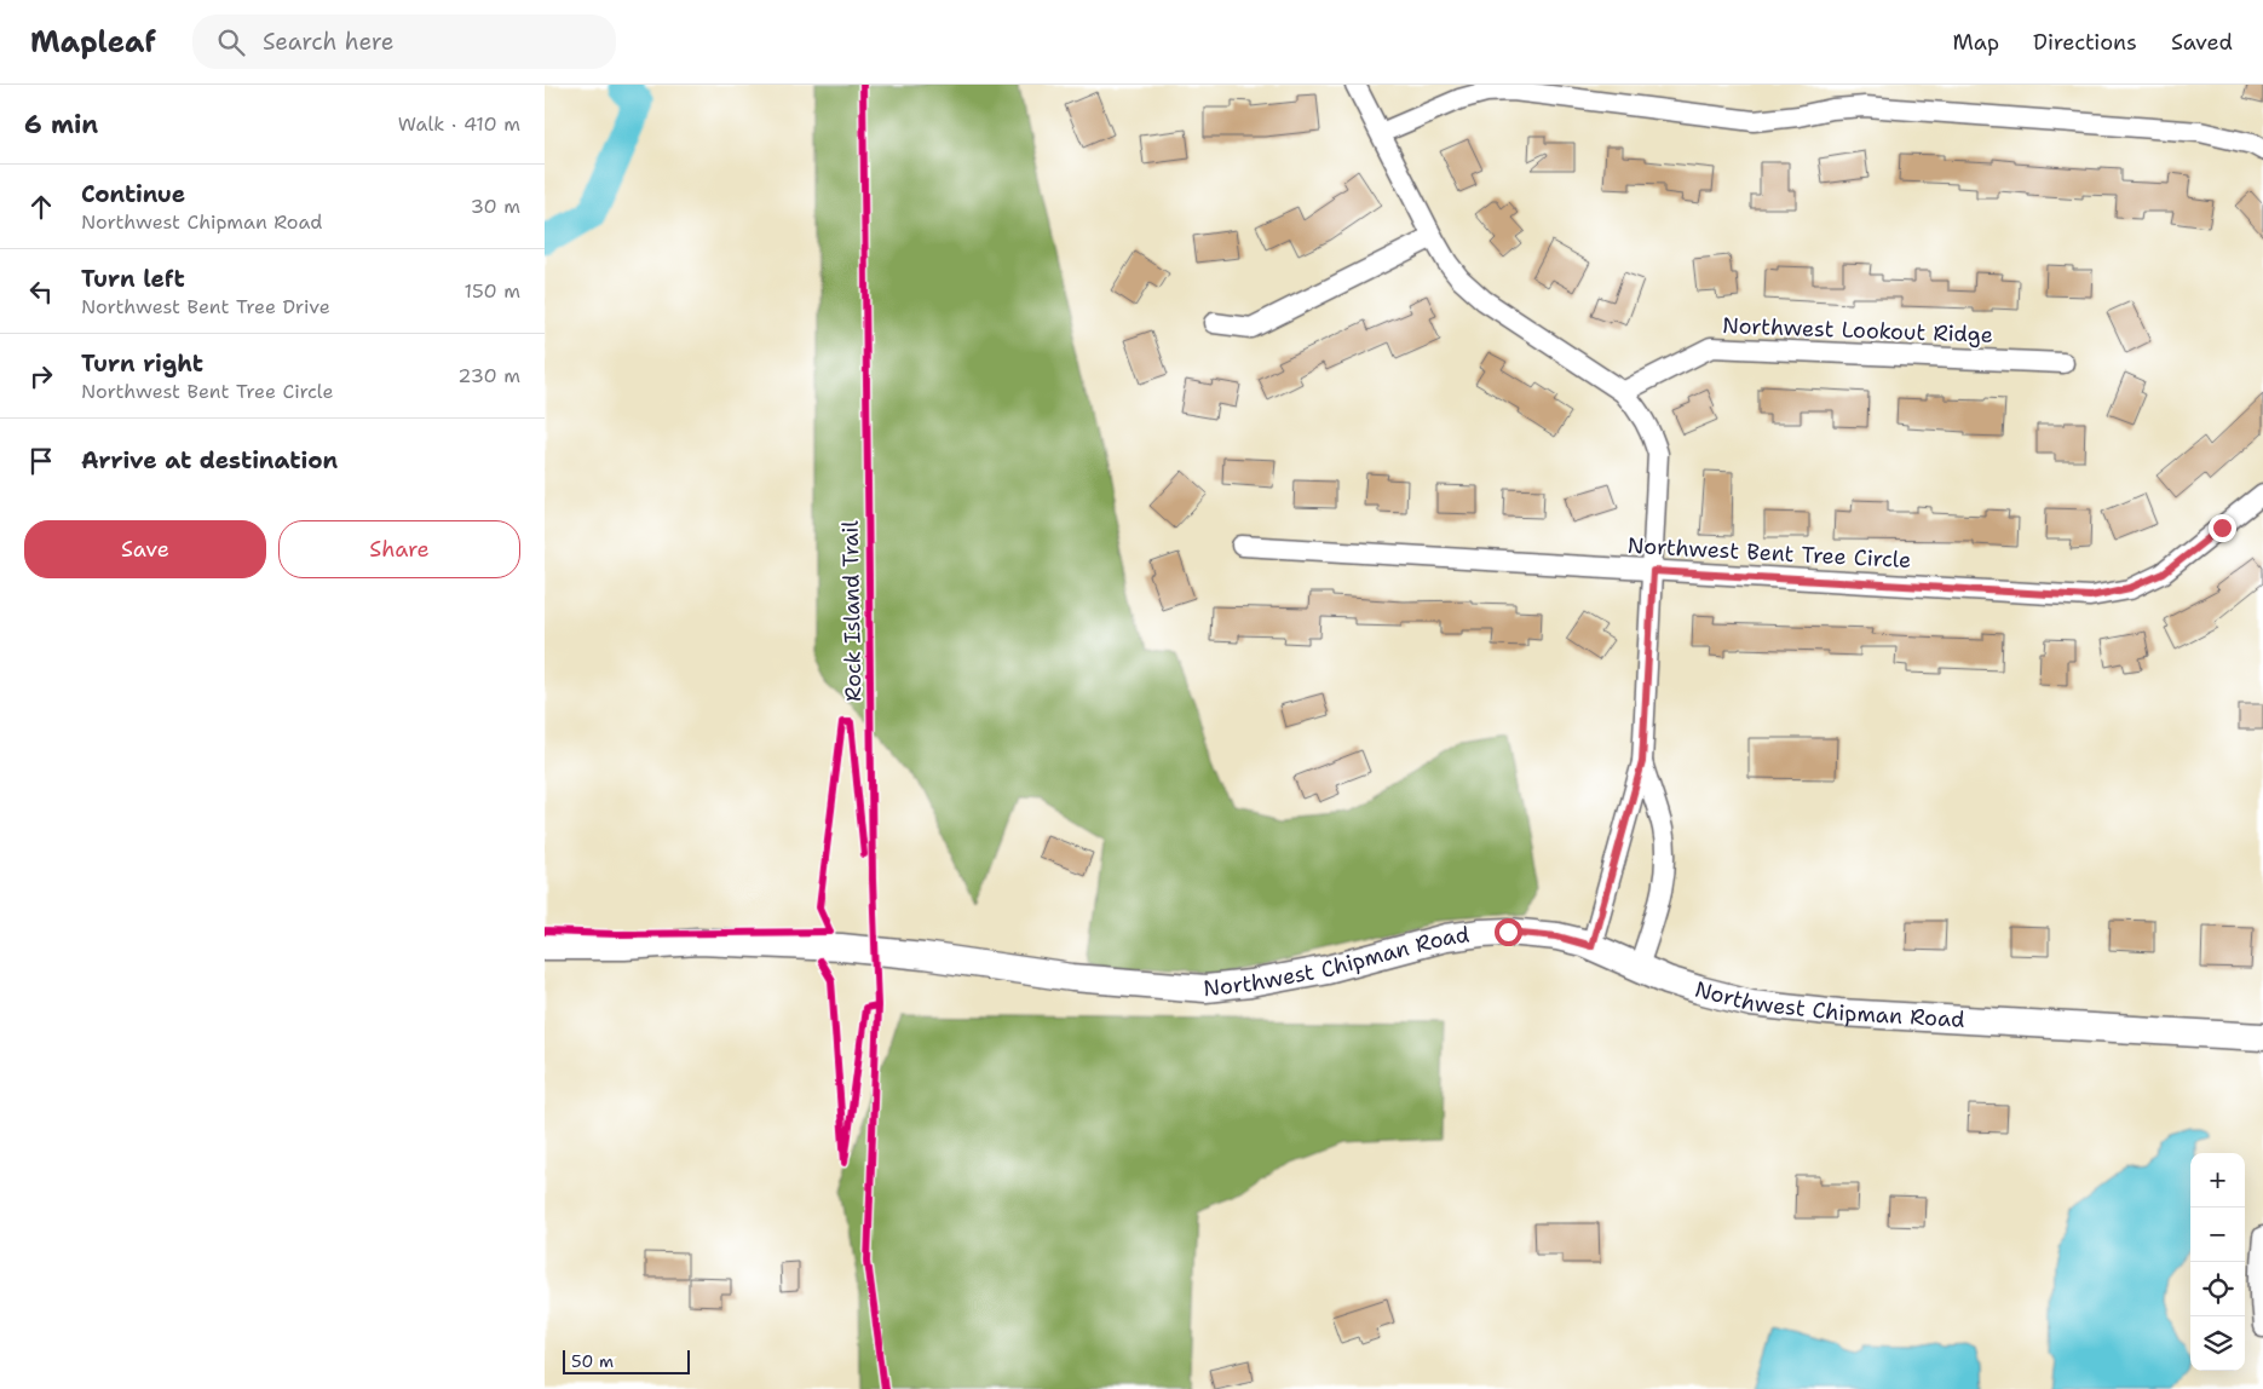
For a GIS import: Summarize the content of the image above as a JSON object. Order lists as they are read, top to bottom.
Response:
{
  "streets": {
    "main road": ["Northwest Chipman Road"],
    "street": ["Northwest Lookout Ridge", "Northwest Bent Tree Circle"],
    "cycle path": ["Rock Island Trail"]
  },
  "scale_bar": "50 m",
  "page": {
    "header": "Mapleaf",
    "search": "Search here",
    "nav": ["Map", "Directions", "Saved"],
    "heading": ["6 min", "Walk · 410 m"],
    "list": [
      ["Continue", "Northwest Chipman Road", "30 m"],
      ["Turn left", "Northwest Bent Tree Drive", "150 m"],
      ["Turn right", "Northwest Bent Tree Circle", "230 m"],
      "Arrive at destination"
    ],
    "buttons": ["Save", "Share"],
    "map_buttons": ["+", "−"],
    "scale": "50 m"
  }
}
